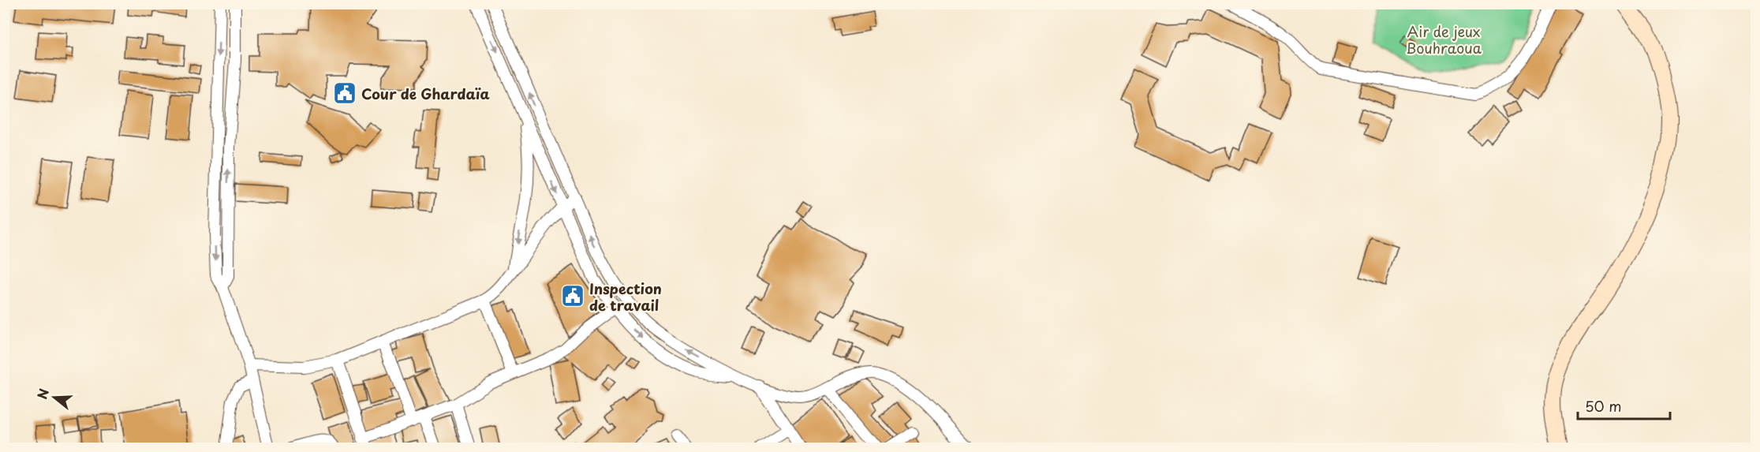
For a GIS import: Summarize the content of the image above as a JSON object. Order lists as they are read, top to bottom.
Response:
{
  "parks": ["Air de jeux Bouhraoua"],
  "places": {
    "public building": ["Cour de Ghardaïa", "Inspection de travail"]
  },
  "scale_bar": "50 m",
  "north": "left"
}
